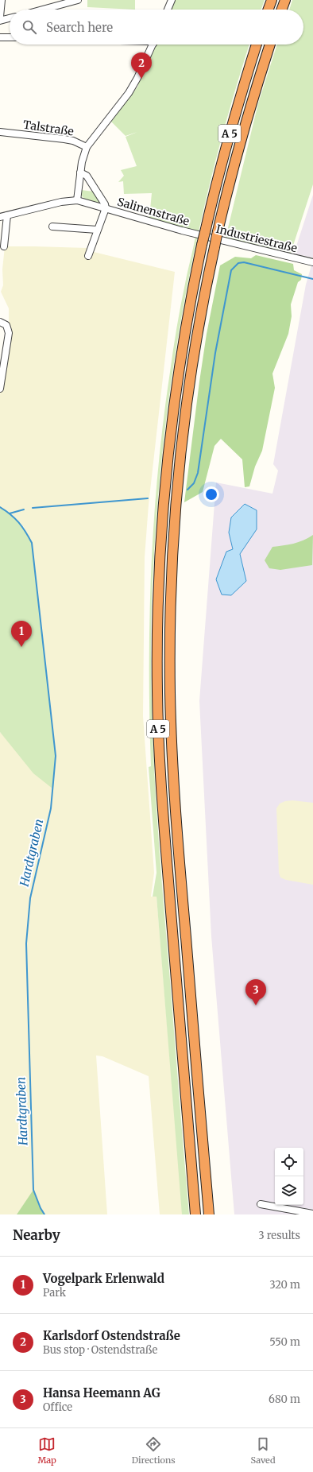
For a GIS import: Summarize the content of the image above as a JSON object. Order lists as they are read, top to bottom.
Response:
{
  "streets": {
    "highway": ["A 5"],
    "street": ["Talstraße", "Salinenstraße", "Industriestraße"]
  },
  "crossings": [
    ["Talstraße", "Salinenstraße"],
    ["Salinenstraße", "Industriestraße"]
  ],
  "water": ["Hardtgraben"],
  "page": {
    "search": "Search here",
    "pins": ["2", "1", "3"],
    "heading": ["Nearby", "3 results"],
    "list": [
      {
        "mark": "1",
        "name": "Vogelpark Erlenwald",
        "note": "Park",
        "value": "320 m"
      },
      {
        "mark": "2",
        "name": "Karlsdorf Ostendstraße",
        "note": "Bus stop · Ostendstraße",
        "value": "550 m"
      },
      {
        "mark": "3",
        "name": "Hansa Heemann AG",
        "note": "Office",
        "value": "680 m"
      }
    ],
    "nav": ["Map", "Directions", "Saved"]
  }
}
